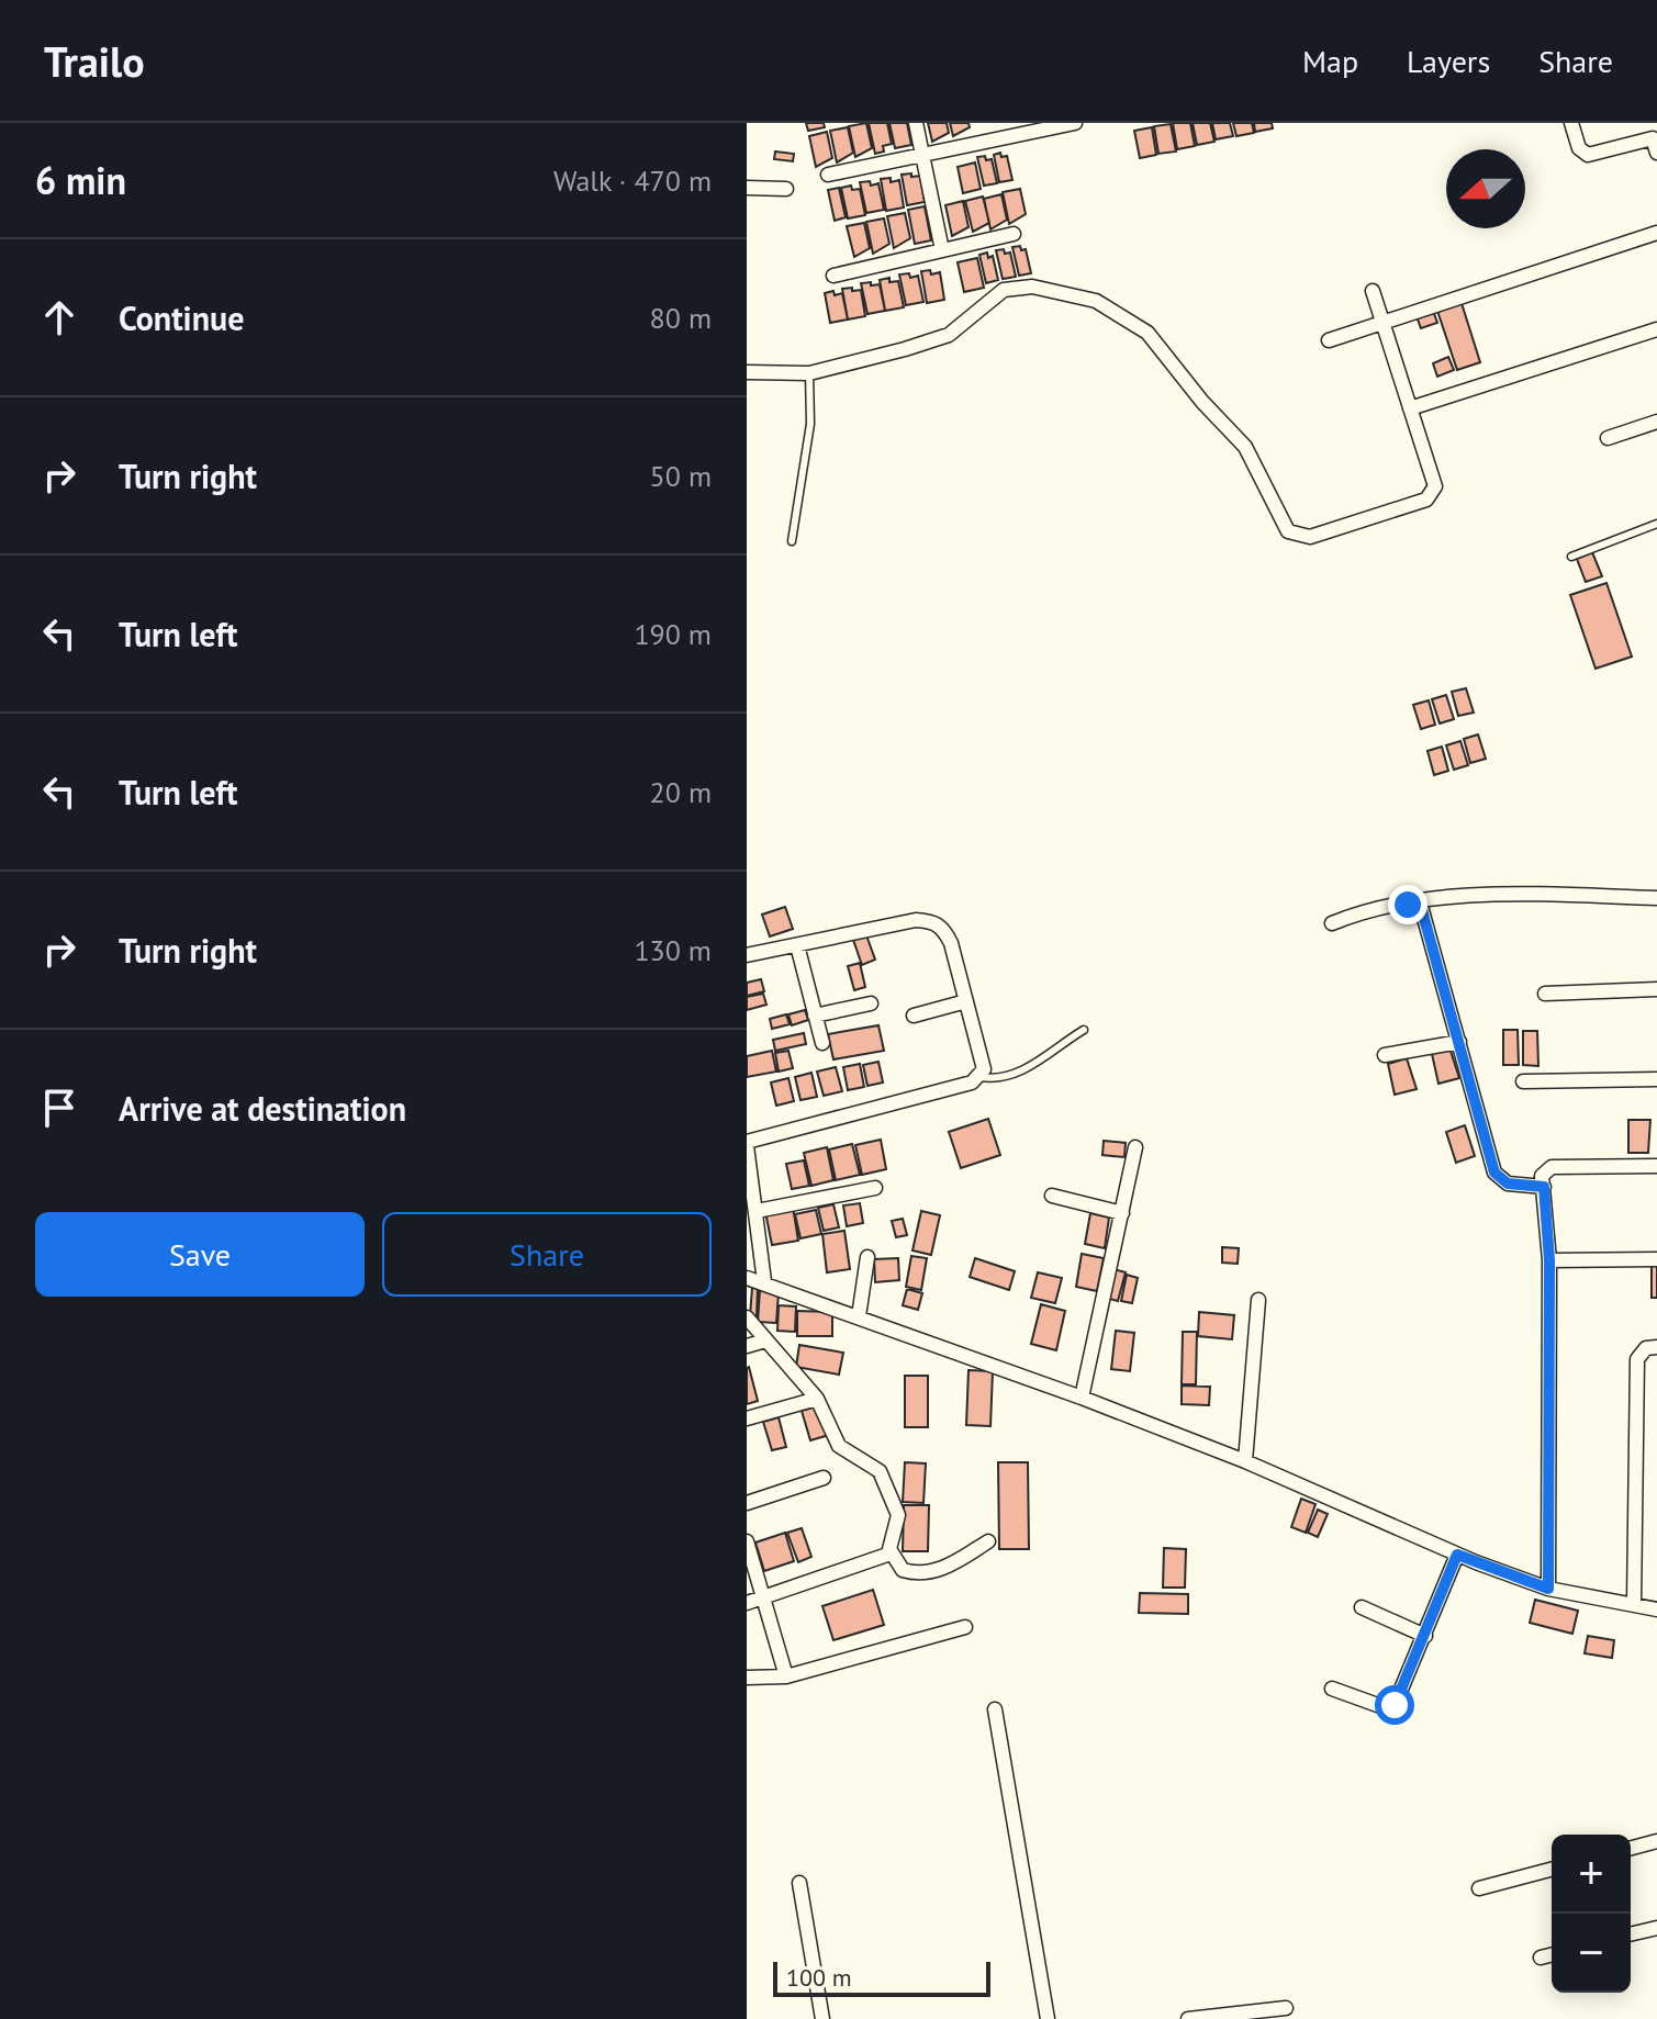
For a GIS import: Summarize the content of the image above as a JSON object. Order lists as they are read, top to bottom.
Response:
{
  "scale_bar": "100 m",
  "north": "left",
  "page": {
    "header": "Trailo",
    "nav": ["Map", "Layers", "Share"],
    "heading": ["6 min", "Walk · 470 m"],
    "list": [
      ["Continue", "80 m"],
      ["Turn right", "50 m"],
      ["Turn left", "190 m"],
      ["Turn left", "20 m"],
      ["Turn right", "130 m"],
      "Arrive at destination"
    ],
    "buttons": ["Save", "Share"],
    "map_buttons": ["+", "−"],
    "scale": "100 m"
  }
}
